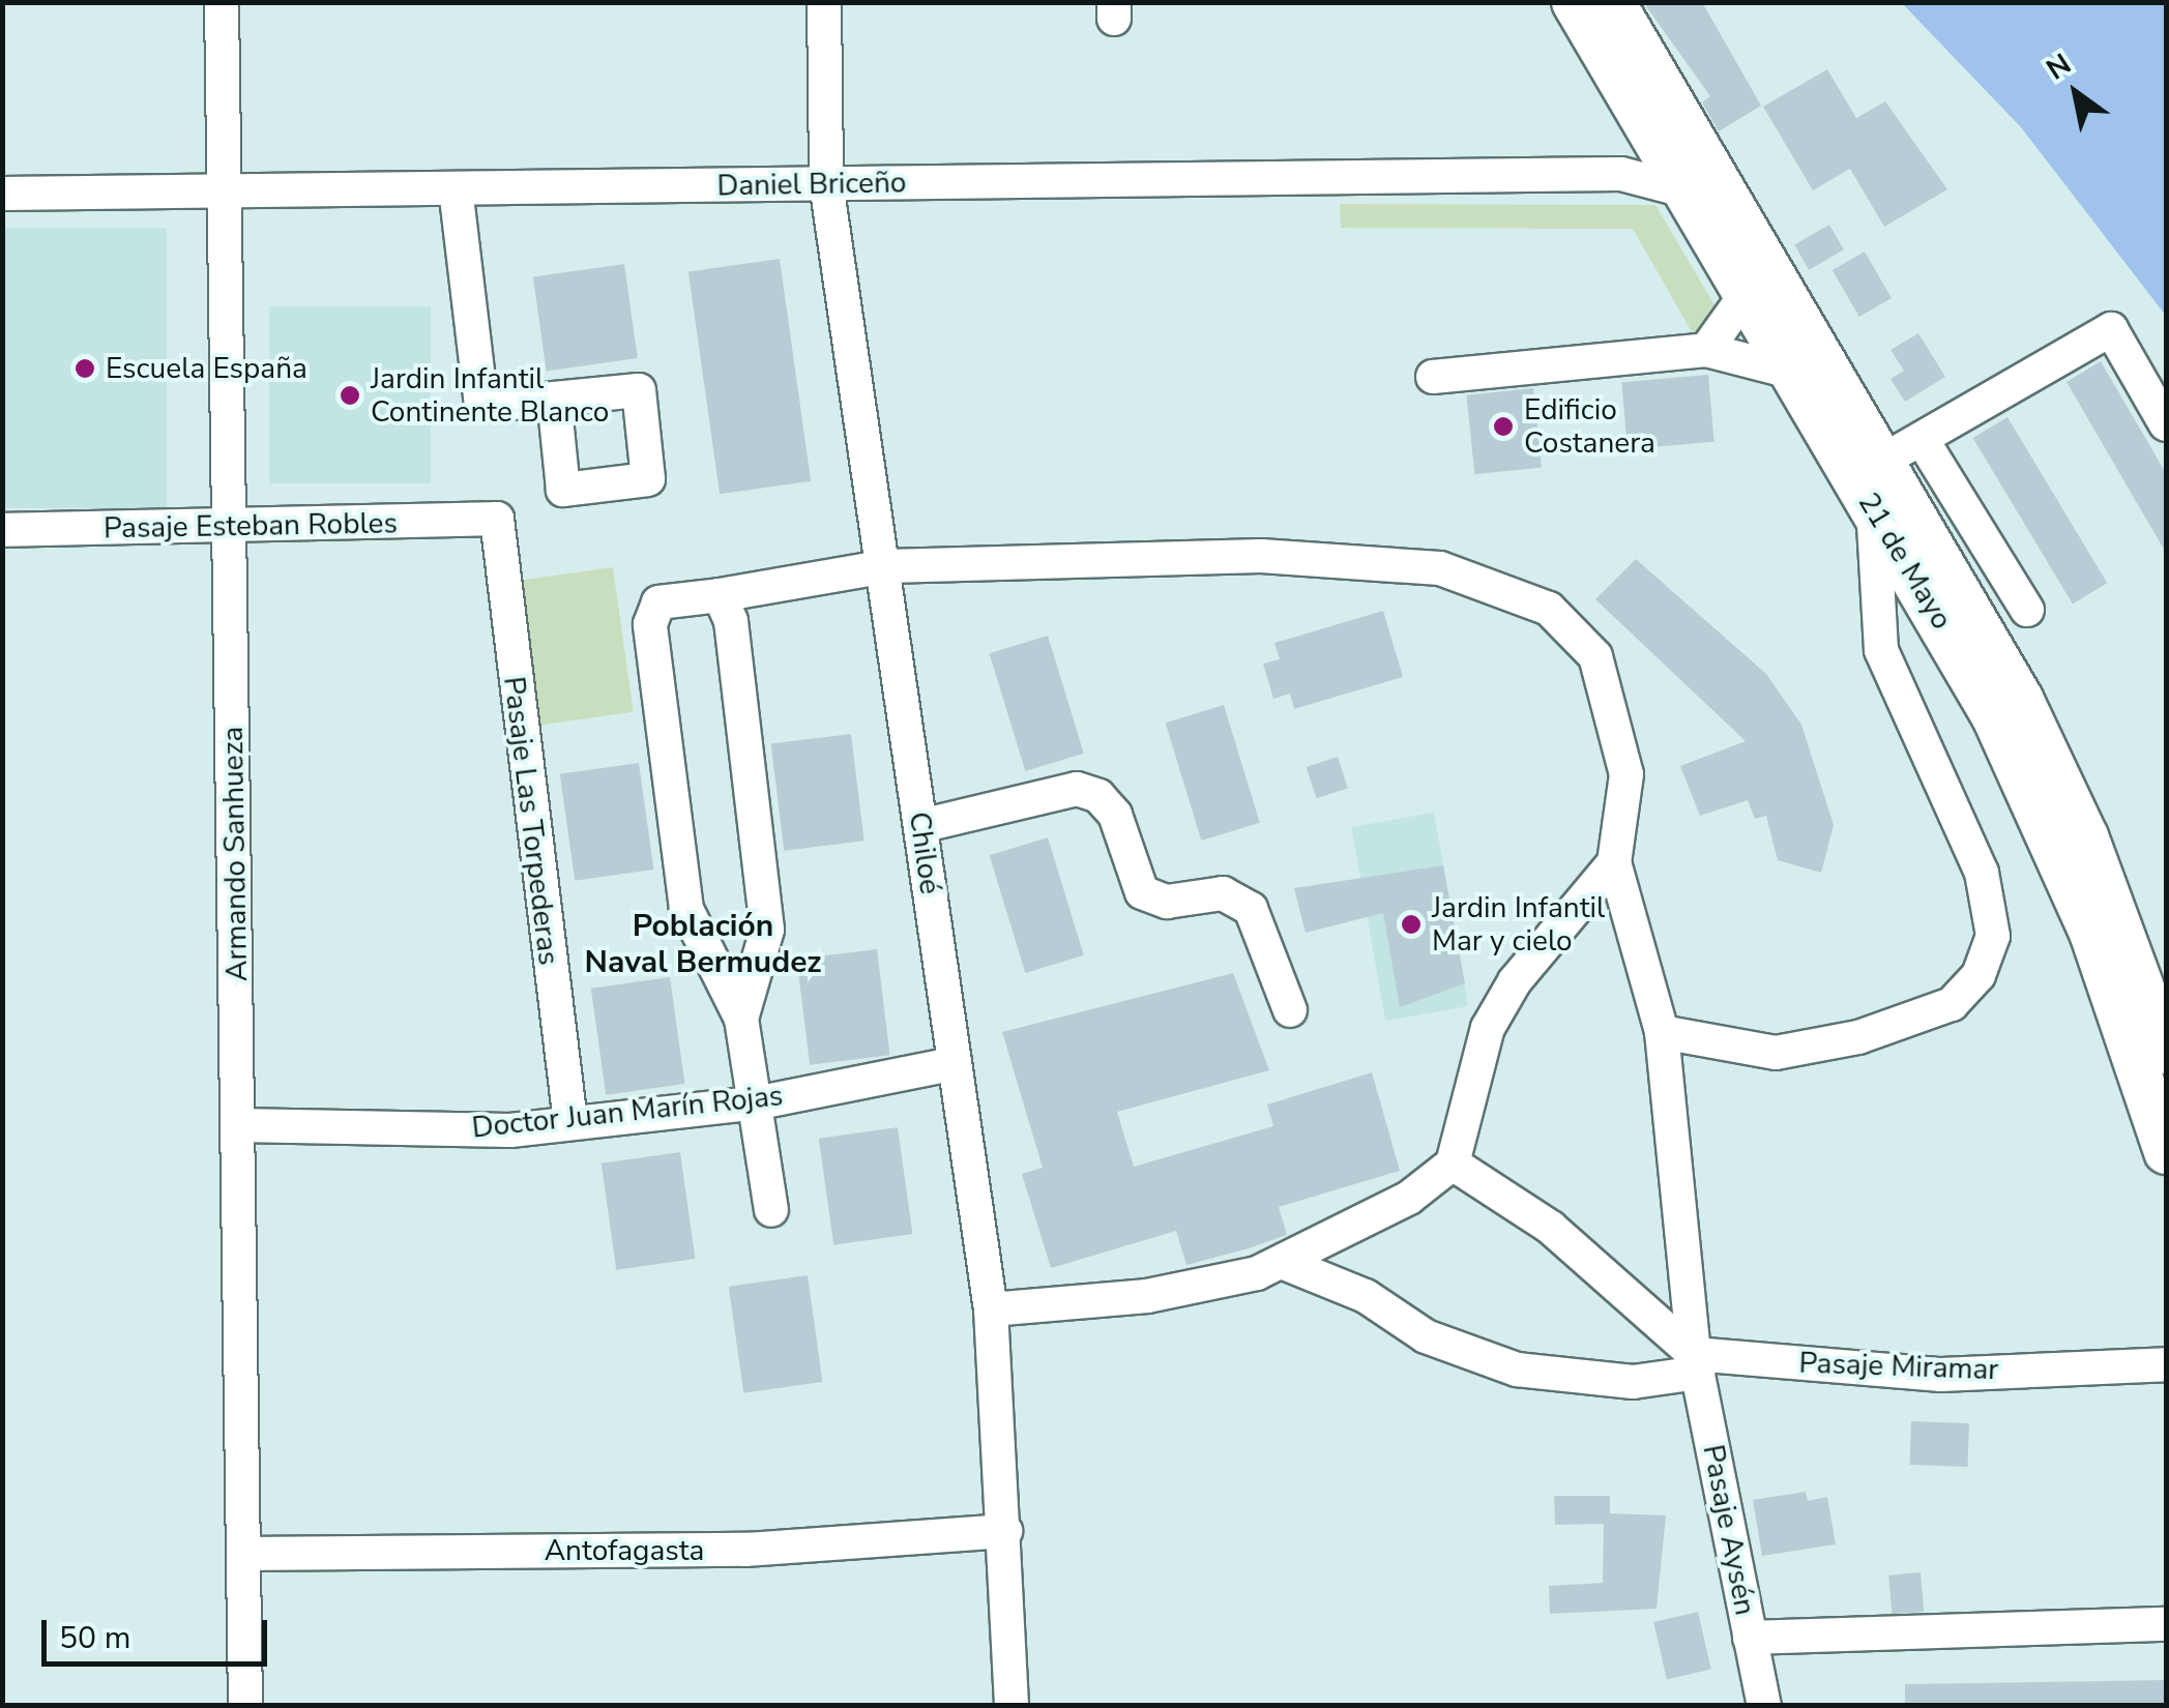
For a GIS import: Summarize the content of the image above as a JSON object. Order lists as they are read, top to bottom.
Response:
{
  "streets": {
    "main road": ["21 de Mayo"],
    "street": [
      "Daniel Briceño",
      "Pasaje Esteban Robles",
      "Pasaje Las Torpederas",
      "Chiloé",
      "Armando Sanhueza",
      "Doctor Juan Marín Rojas",
      "Pasaje Miramar",
      "Pasaje Aysén",
      "Antofagasta"
    ]
  },
  "crossings": [
    ["Daniel Briceño", "21 de Mayo"],
    ["Daniel Briceño", "Chiloé"],
    ["Daniel Briceño", "Armando Sanhueza"],
    ["Pasaje Esteban Robles", "Pasaje Las Torpederas"],
    ["Pasaje Esteban Robles", "Armando Sanhueza"],
    ["Pasaje Las Torpederas", "Doctor Juan Marín Rojas"],
    ["Chiloé", "Doctor Juan Marín Rojas"],
    ["Chiloé", "Antofagasta"],
    ["Armando Sanhueza", "Doctor Juan Marín Rojas"],
    ["Armando Sanhueza", "Antofagasta"],
    ["Pasaje Miramar", "Pasaje Aysén"]
  ],
  "districts": ["Población Naval Bermudez"],
  "places": [
    "Escuela España",
    "Jardin Infantil Continente Blanco",
    "Edificio Costanera",
    "Jardin Infantil Mar y cielo"
  ],
  "scale_bar": "50 m",
  "north": "top left"
}
